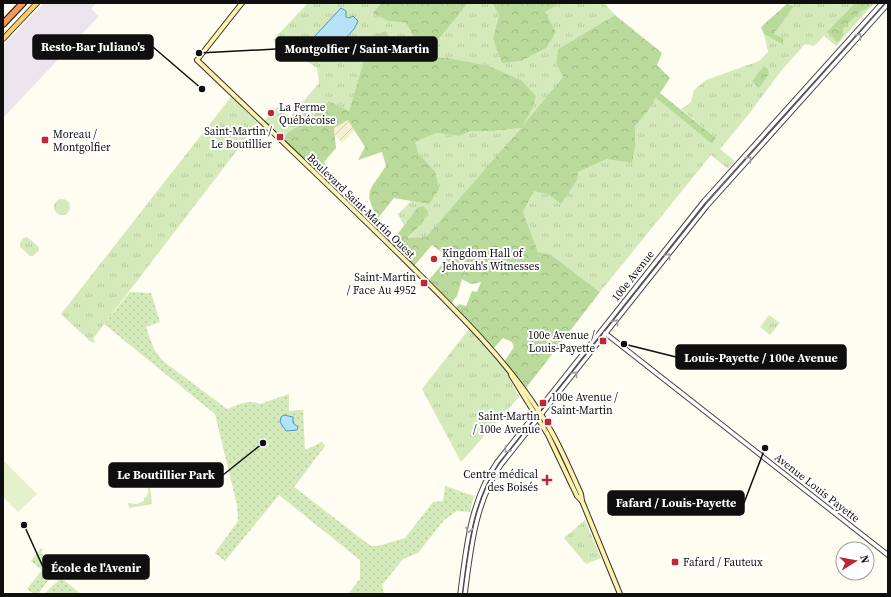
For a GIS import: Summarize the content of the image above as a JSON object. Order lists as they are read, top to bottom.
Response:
{
  "streets": {
    "main road": ["Boulevard Saint-Martin Ouest"],
    "street": ["100e Avenue", "Avenue Louis Payette"]
  },
  "crossings": [
    ["Boulevard Saint-Martin Ouest", "100e Avenue"],
    ["100e Avenue", "Avenue Louis Payette"]
  ],
  "places": {
    "other": [
      "Montgolfier / Saint-Martin",
      "Resto-Bar Juliano's",
      "La Ferme Québécoise",
      "Kingdom Hall of Jehovah's Witnesses",
      "Louis-Payette / 100e Avenue",
      "Le Boutillier Park",
      "Fafard / Louis-Payette",
      "École de l'Avenir"
    ],
    "transit": [
      "Saint-Martin / Le Boutillier",
      "Moreau / Montgolfier",
      "Saint-Martin / Face Au 4952",
      "100e Avenue / Louis-Payette",
      "100e Avenue / Saint-Martin",
      "Saint-Martin / 100e Avenue",
      "Fafard / Fauteux"
    ],
    "health": ["Centre médical des Boisés"]
  },
  "north": "right"
}
